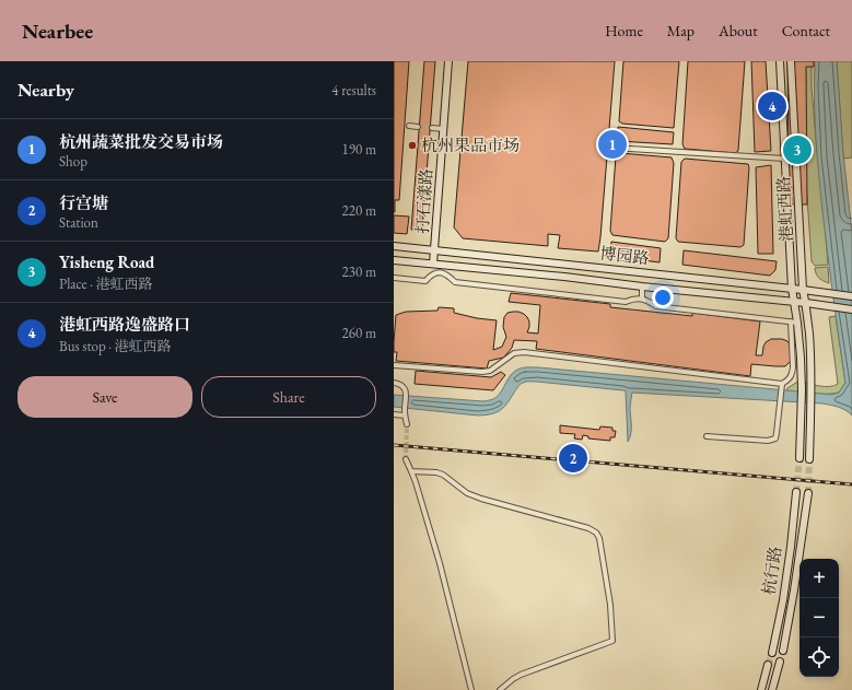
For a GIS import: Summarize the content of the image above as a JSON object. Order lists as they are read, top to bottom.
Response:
{
  "streets": {
    "main road": [
      "打石漾路",
      "港虹西路",
      "博园路",
      "杭行路"
    ]
  },
  "crossings": [
    ["打石漾路", "博园路"],
    ["港虹西路", "博园路"]
  ],
  "places": ["杭州果品市场"],
  "page": {
    "header": "Nearbee",
    "nav": [
      "Home",
      "Map",
      "About",
      "Contact"
    ],
    "heading": ["Nearby", "4 results"],
    "pins": [
      "4",
      "1",
      "3",
      "2"
    ],
    "list": [
      {
        "mark": "1",
        "name": "杭州蔬菜批发交易市场",
        "note": "Shop",
        "value": "190 m"
      },
      {
        "mark": "2",
        "name": "行宫塘",
        "note": "Station",
        "value": "220 m"
      },
      {
        "mark": "3",
        "name": "Yisheng Road",
        "note": "Place · 港虹西路",
        "value": "230 m"
      },
      {
        "mark": "4",
        "name": "港虹西路逸盛路口",
        "note": "Bus stop · 港虹西路",
        "value": "260 m"
      }
    ],
    "buttons": ["Save", "Share"],
    "map_buttons": ["+", "−"]
  }
}
